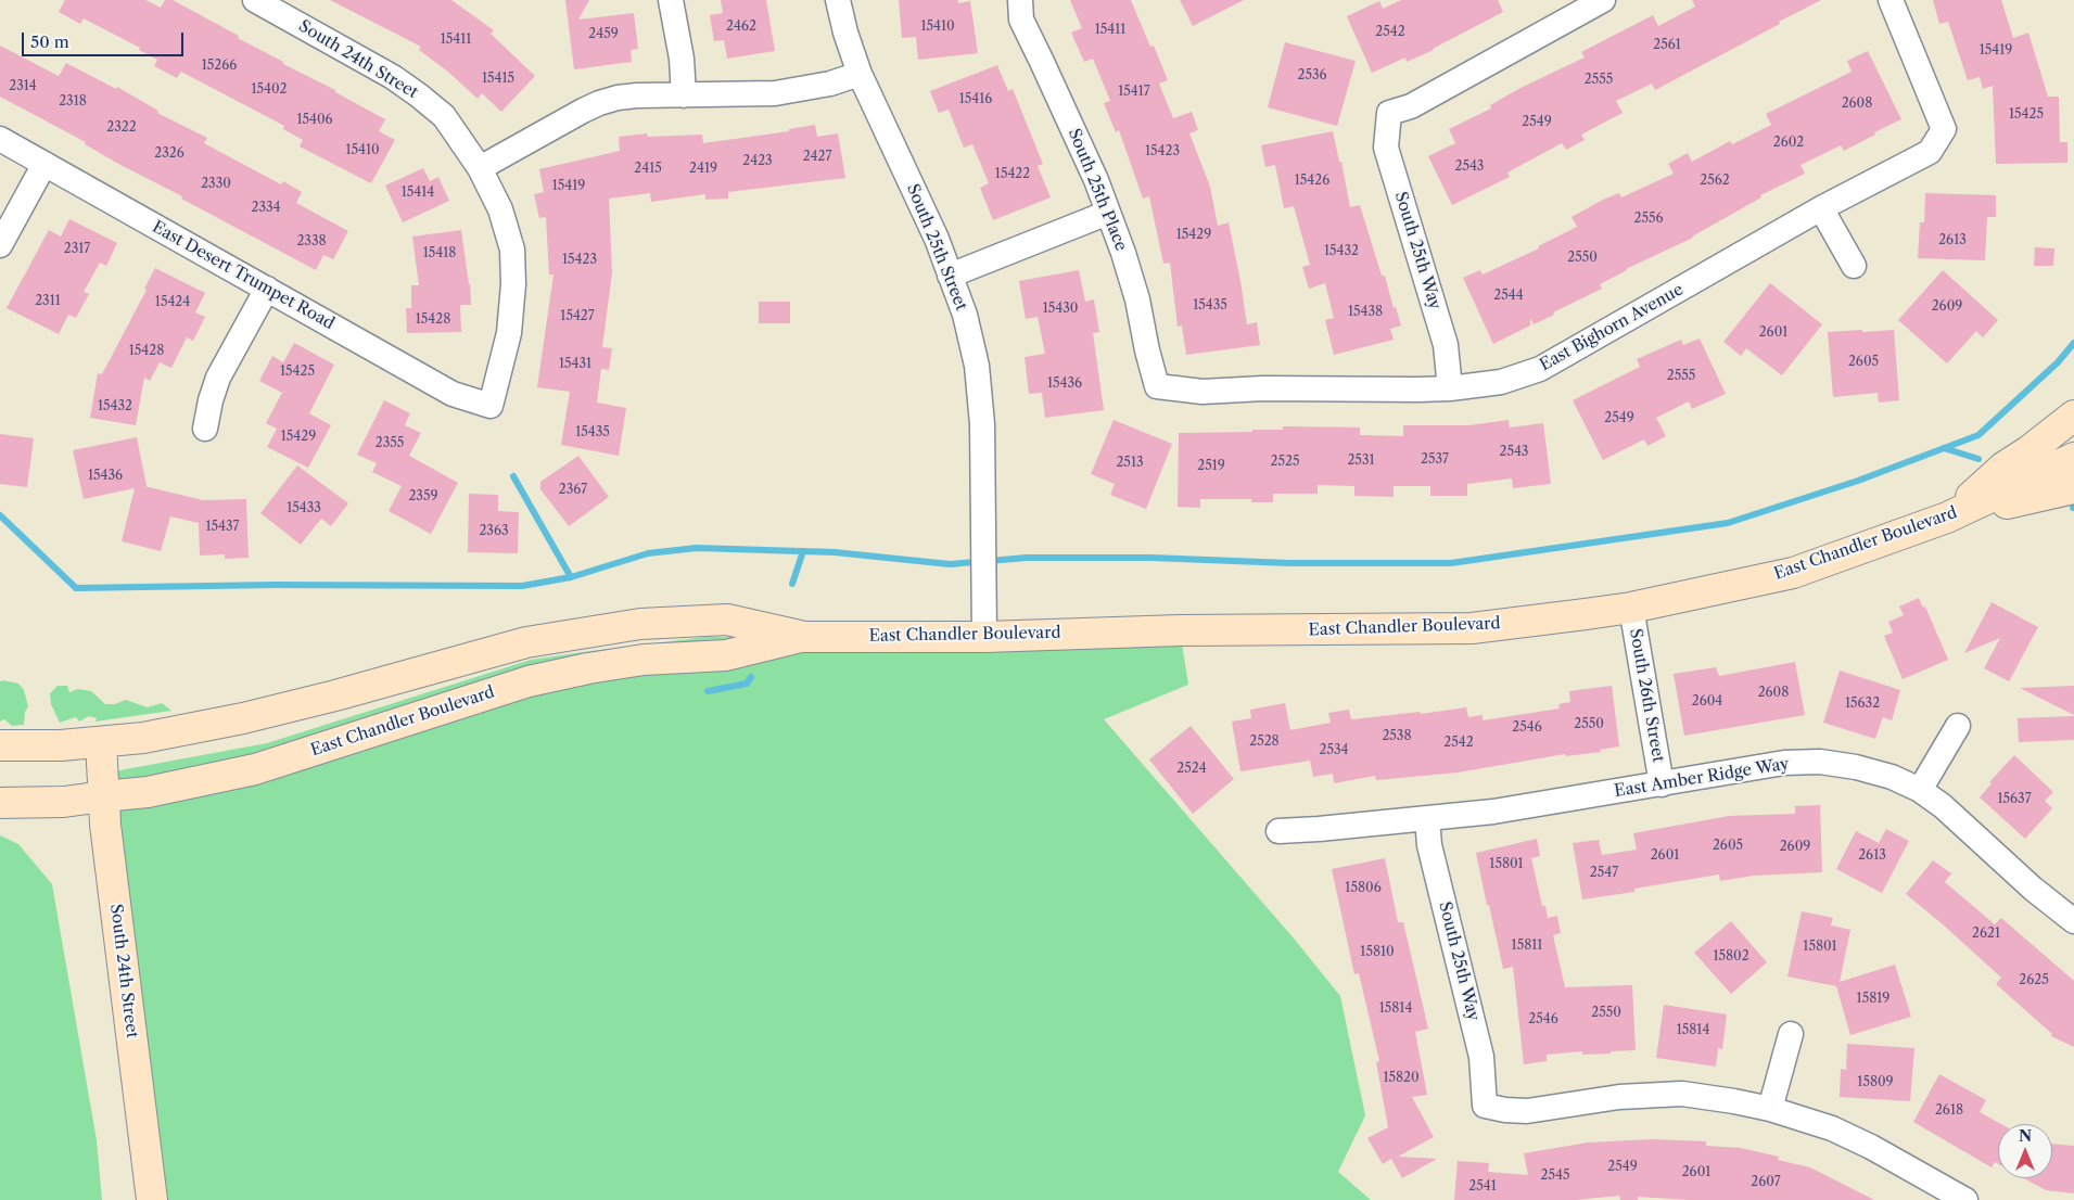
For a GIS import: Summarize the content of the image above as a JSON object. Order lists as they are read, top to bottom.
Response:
{
  "streets": {
    "main road": ["South 24th Street", "East Chandler Boulevard"],
    "street": [
      "South 25th Place",
      "South 25th Street",
      "South 25th Way",
      "East Desert Trumpet Road",
      "East Bighorn Avenue",
      "South 26th Street",
      "East Amber Ridge Way"
    ]
  },
  "crossings": [
    ["South 24th Street", "East Desert Trumpet Road"],
    ["South 24th Street", "East Chandler Boulevard"],
    ["South 25th Place", "East Bighorn Avenue"],
    ["South 25th Street", "East Chandler Boulevard"],
    ["South 25th Way", "East Bighorn Avenue"],
    ["South 25th Way", "East Amber Ridge Way"],
    ["East Chandler Boulevard", "South 26th Street"],
    ["South 26th Street", "East Amber Ridge Way"]
  ],
  "house_numbers": [
    "2462",
    "15410",
    "15411",
    "2542",
    "2459",
    "15411",
    "2561",
    "15419",
    "15266",
    "2536",
    "15415",
    "2555",
    "2314",
    "15402",
    "15417",
    "15416",
    "2318",
    "2608",
    "15425",
    "15406",
    "2549",
    "2322",
    "2602",
    "15410",
    "15423",
    "2326",
    "2427",
    "2423",
    "2543",
    "2415",
    "2419",
    "15422",
    "15426",
    "2562",
    "2330",
    "15419",
    "15414",
    "2334",
    "2556",
    "15429",
    "2613",
    "2338",
    "2317",
    "15432",
    "15418",
    "2550",
    "15423",
    "2544",
    "2311",
    "15424",
    "15435",
    "2609",
    "15430",
    "15438",
    "15427",
    "15428",
    "2601",
    "15428",
    "2605",
    "15431",
    "15425",
    "2555",
    "15436",
    "15432",
    "2549",
    "15435",
    "15429",
    "2355",
    "2543",
    "2537",
    "2531",
    "2525",
    "2513",
    "2519",
    "15436",
    "2367",
    "2359",
    "15433",
    "15437",
    "2363",
    "2608",
    "2604",
    "15632",
    "2550",
    "2546",
    "2538",
    "2528",
    "2542",
    "2534",
    "2524",
    "15637",
    "2605",
    "2609",
    "2601",
    "2613",
    "15801",
    "2547",
    "15806",
    "2621",
    "15811",
    "15801",
    "15810",
    "15802",
    "2625",
    "15819",
    "15814",
    "2550",
    "2546",
    "15814",
    "15820",
    "15809",
    "2618",
    "2549",
    "2601",
    "2545",
    "2607",
    "2541"
  ],
  "scale_bar": "50 m",
  "north": "top"
}
